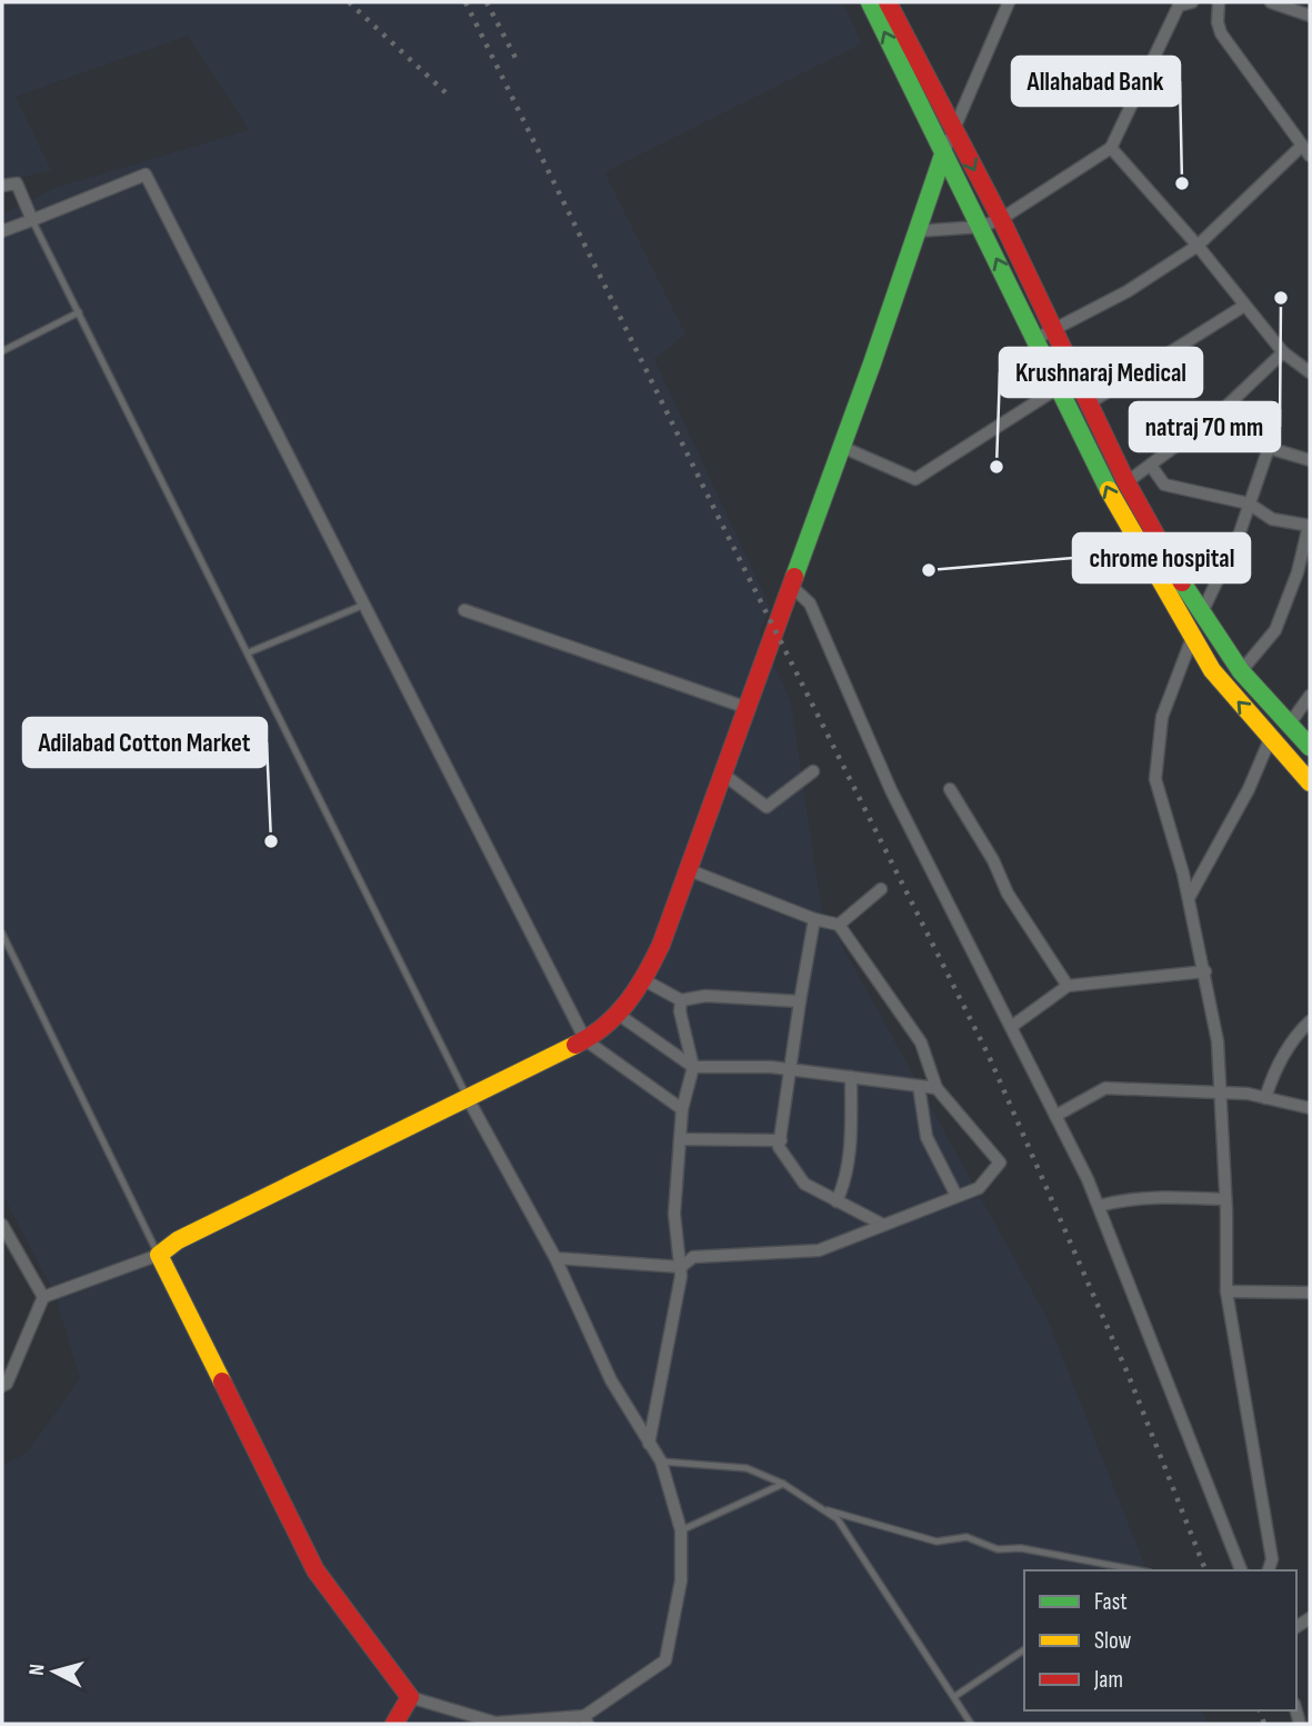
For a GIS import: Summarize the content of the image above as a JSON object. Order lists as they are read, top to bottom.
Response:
{
  "places": [
    "Allahabad Bank",
    "natraj 70 mm",
    "Krushnaraj Medical",
    "chrome hospital",
    "Adilabad Cotton Market"
  ],
  "legend": ["Fast", "Slow", "Jam"],
  "north": "left"
}
